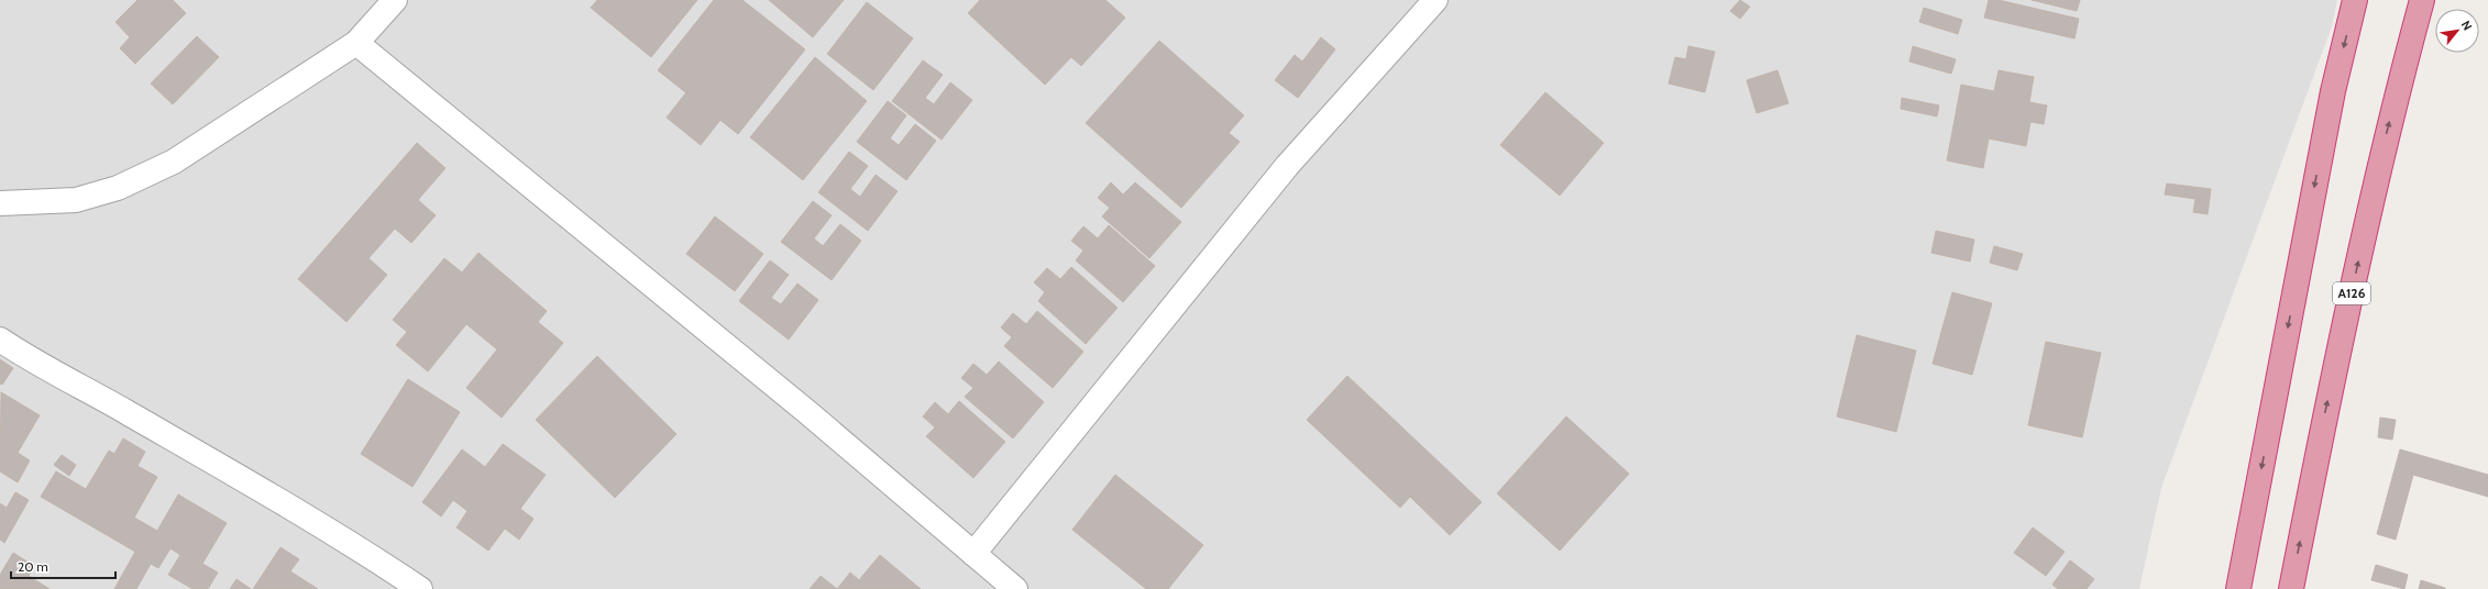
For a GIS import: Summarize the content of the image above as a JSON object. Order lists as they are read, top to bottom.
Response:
{
  "streets": {
    "highway": ["A126"]
  },
  "scale_bar": "20 m",
  "north": "top right"
}
